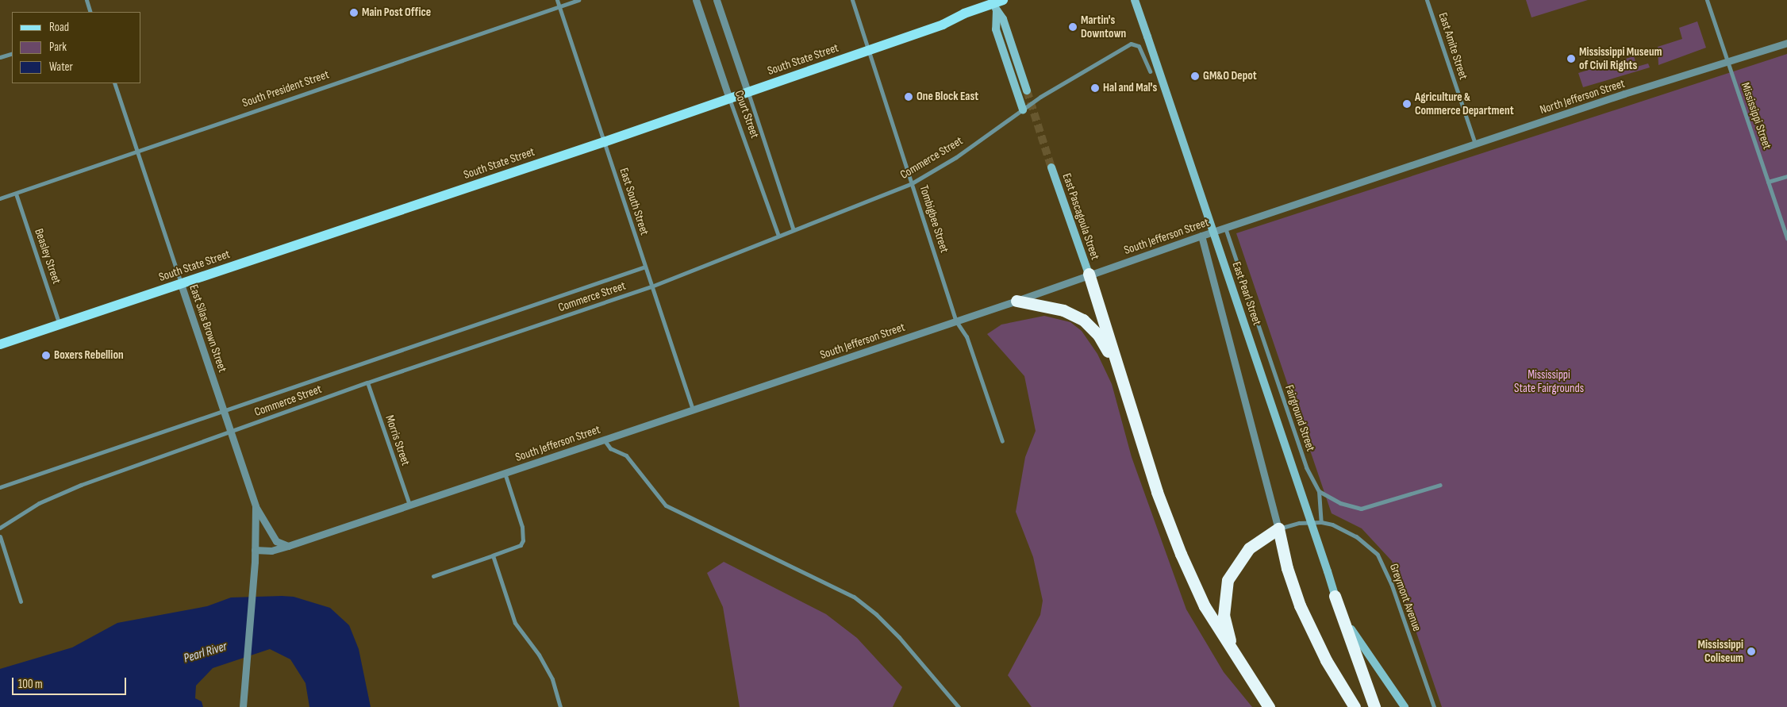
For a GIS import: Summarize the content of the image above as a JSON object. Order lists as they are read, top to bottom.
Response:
{
  "streets": {
    "main road": ["South State Street", "East Pascagoula Street", "East Pearl Street"],
    "street": [
      "East Amite Street",
      "South President Street",
      "North Jefferson Street",
      "Court Street",
      "Mississippi Street",
      "Commerce Street",
      "East South Street",
      "Tombigbee Street",
      "South Jefferson Street",
      "Beasley Street",
      "East Silas Brown Street",
      "Fairground Street",
      "Morris Street",
      "Greymont Avenue"
    ]
  },
  "crossings": [
    ["East Amite Street", "North Jefferson Street"],
    ["East Amite Street", "South Jefferson Street"],
    ["South State Street", "Court Street"],
    ["South State Street", "East South Street"],
    ["South State Street", "Tombigbee Street"],
    ["South State Street", "Beasley Street"],
    ["South State Street", "East Silas Brown Street"],
    ["South President Street", "East South Street"],
    ["South President Street", "Beasley Street"],
    ["South President Street", "East Silas Brown Street"],
    ["North Jefferson Street", "Mississippi Street"],
    ["North Jefferson Street", "South Jefferson Street"],
    ["Court Street", "Commerce Street"],
    ["Commerce Street", "East South Street"],
    ["Commerce Street", "Tombigbee Street"],
    ["Commerce Street", "East Silas Brown Street"],
    ["Commerce Street", "Morris Street"],
    ["East South Street", "South Jefferson Street"],
    ["East Pascagoula Street", "South Jefferson Street"],
    ["Tombigbee Street", "South Jefferson Street"],
    ["South Jefferson Street", "East Silas Brown Street"],
    ["South Jefferson Street", "Fairground Street"],
    ["South Jefferson Street", "Morris Street"]
  ],
  "water": ["Pearl River"],
  "parks": ["Mississippi State Fairgrounds"],
  "places": [
    "Main Post Office",
    "Martin's Downtown",
    "Mississippi Museum of Civil Rights",
    "GM&O Depot",
    "Hal and Mal's",
    "One Block East",
    "Agriculture & Commerce Department",
    "Boxers Rebellion",
    "Mississippi Coliseum"
  ],
  "legend": ["Road", "Park", "Water"],
  "scale_bar": "100 m"
}
